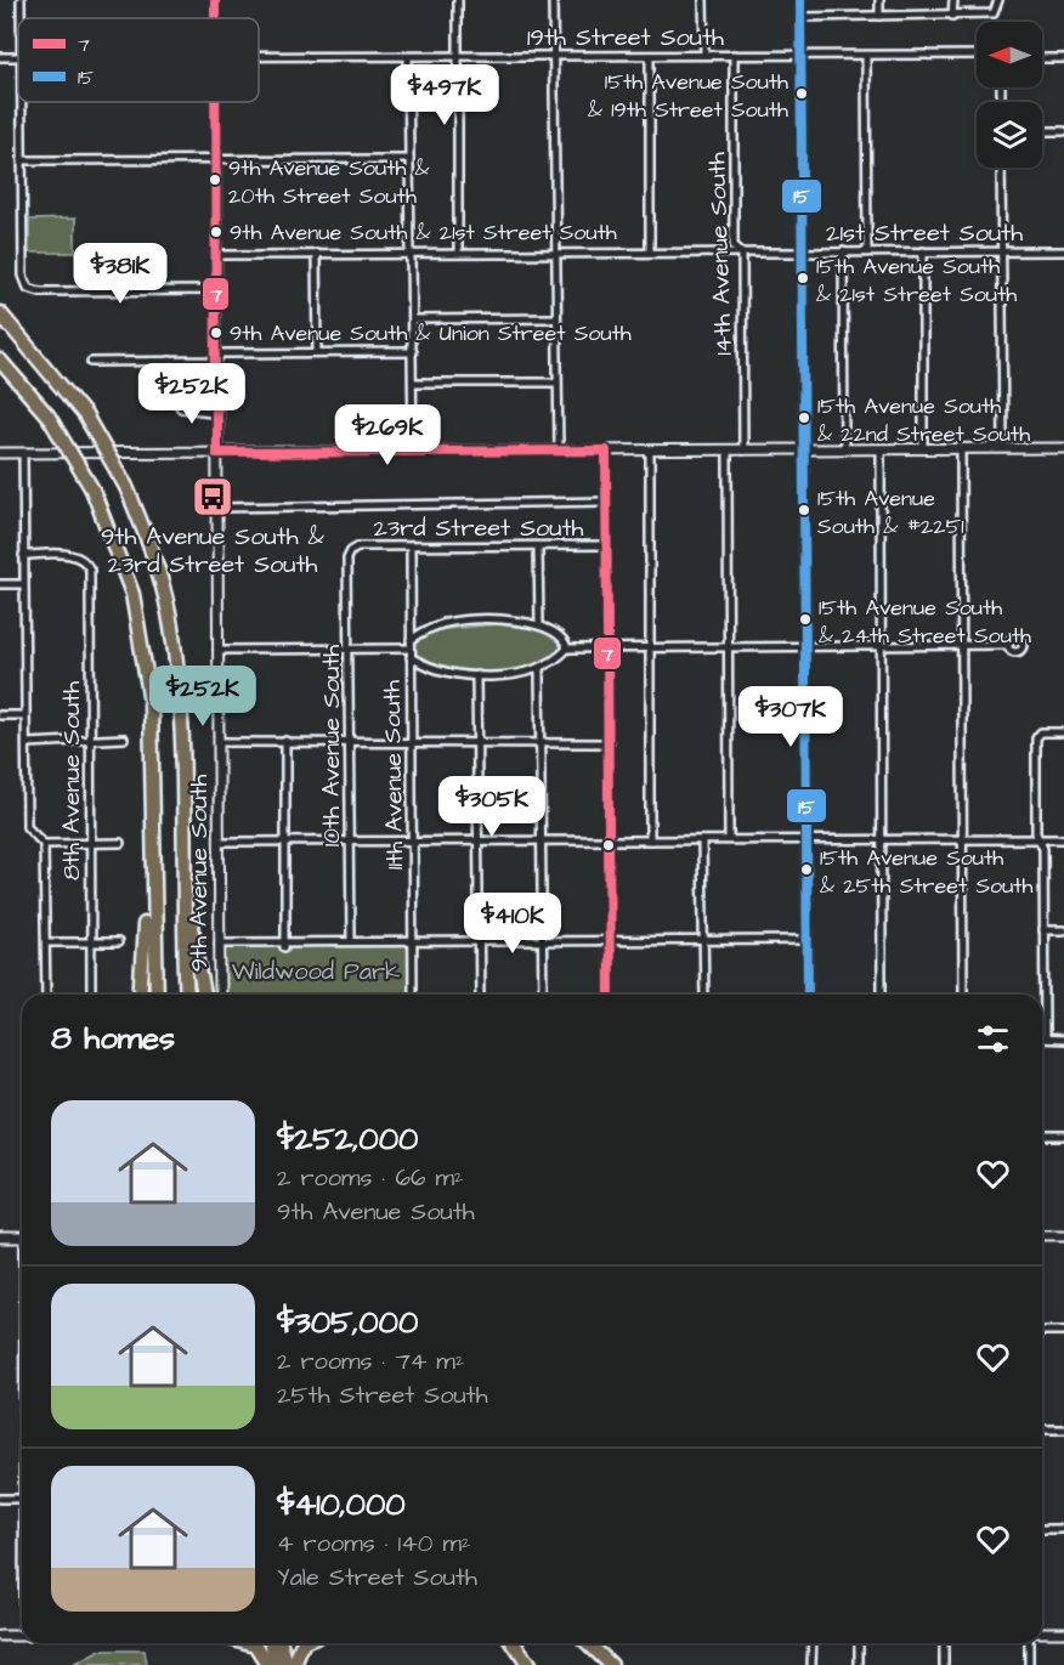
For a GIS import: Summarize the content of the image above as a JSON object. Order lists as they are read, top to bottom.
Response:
{
  "streets": {
    "street": [
      "19th Street South",
      "21st Street South",
      "14th Avenue South",
      "23rd Street South",
      "10th Avenue South",
      "11th Avenue South",
      "8th Avenue South",
      "9th Avenue South"
    ]
  },
  "crossings": [
    ["19th Street South", "14th Avenue South"],
    ["21st Street South", "14th Avenue South"],
    ["21st Street South", "9th Avenue South"],
    ["23rd Street South", "10th Avenue South"],
    ["23rd Street South", "11th Avenue South"]
  ],
  "parks": ["Wildwood Park"],
  "places": {
    "other": [
      "15th Avenue South & 19th Street South",
      "9th Avenue South & 20th Street South",
      "9th Avenue South & 21st Street South",
      "15th Avenue South & 21st Street South",
      "9th Avenue South & Union Street South",
      "15th Avenue South & 22nd Street South",
      "15th Avenue South & #2251",
      "15th Avenue South & 24th Street South",
      "15th Avenue South & 25th Street South"
    ],
    "bus stop": ["9th Avenue South & 23rd Street South"]
  },
  "lines": ["transit line 7", "transit line 15"],
  "legend": ["7", "15"],
  "north": "left",
  "page": {
    "price": [
      "$497K",
      "$381K",
      "$252K",
      "$269K",
      "$252K",
      "$307K",
      "$305K",
      "$410K"
    ],
    "heading": "8 homes",
    "list": [
      {
        "name": "$252,000",
        "note": "2 rooms · 66 m² · 9th Avenue South"
      },
      {
        "name": "$305,000",
        "note": "2 rooms · 74 m² · 25th Street South"
      },
      {
        "name": "$410,000",
        "note": "4 rooms · 140 m² · Yale Street South"
      }
    ]
  }
}
